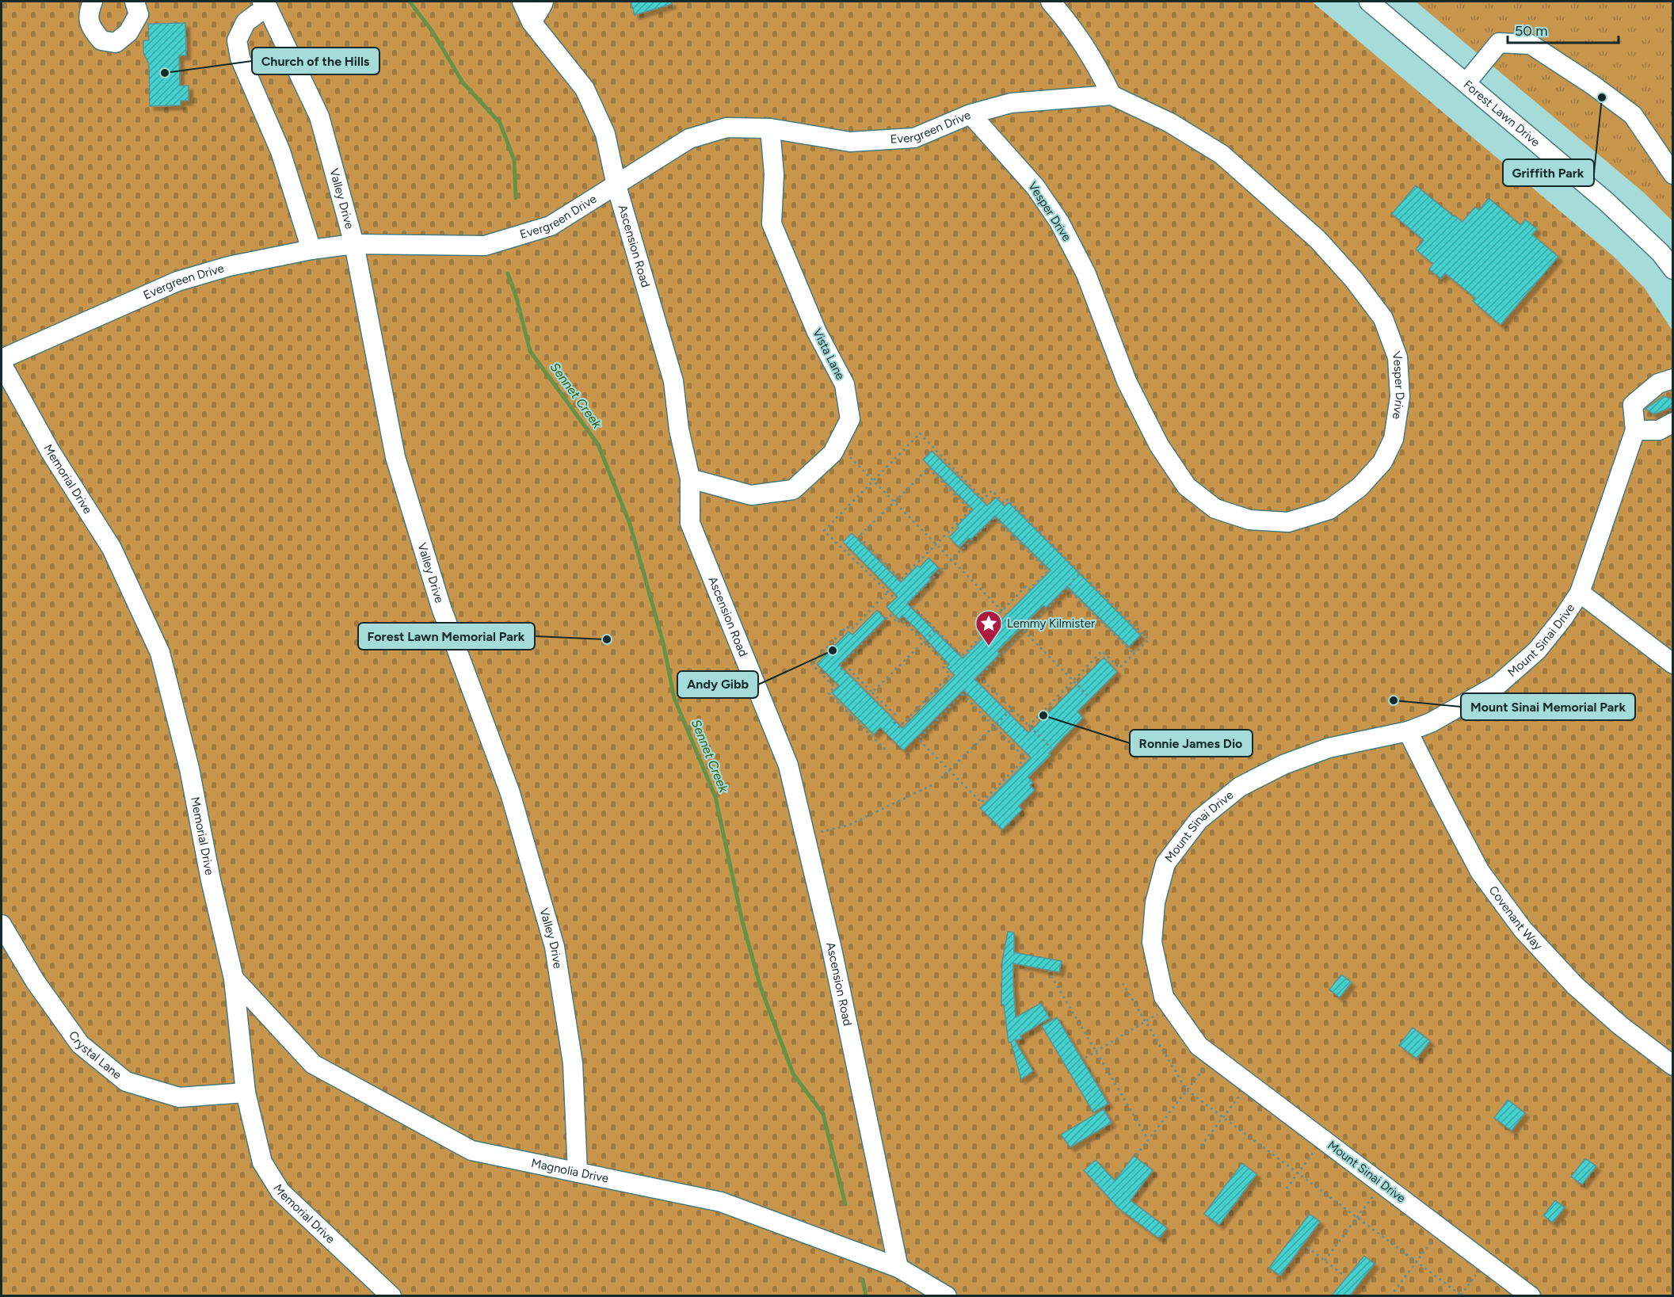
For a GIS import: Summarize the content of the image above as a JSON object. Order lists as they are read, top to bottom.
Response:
{
  "streets": {
    "street": [
      "Forest Lawn Drive",
      "Evergreen Drive",
      "Valley Drive",
      "Vesper Drive",
      "Ascension Road",
      "Vista Lane",
      "Memorial Drive",
      "Mount Sinai Drive",
      "Covenant Way",
      "Crystal Lane",
      "Magnolia Drive"
    ]
  },
  "crossings": [
    ["Evergreen Drive", "Valley Drive"],
    ["Evergreen Drive", "Vesper Drive"],
    ["Evergreen Drive", "Ascension Road"],
    ["Evergreen Drive", "Vista Lane"],
    ["Valley Drive", "Magnolia Drive"],
    ["Ascension Road", "Vista Lane"],
    ["Ascension Road", "Magnolia Drive"],
    ["Memorial Drive", "Crystal Lane"],
    ["Memorial Drive", "Magnolia Drive"],
    ["Mount Sinai Drive", "Covenant Way"]
  ],
  "water": ["Sennet Creek"],
  "places": {
    "other": [
      "Church of the Hills",
      "Griffith Park",
      "Forest Lawn Memorial Park",
      "Andy Gibb",
      "Mount Sinai Memorial Park",
      "Ronnie James Dio"
    ],
    "place": ["Lemmy Kilmister"]
  },
  "scale_bar": "50 m"
}
